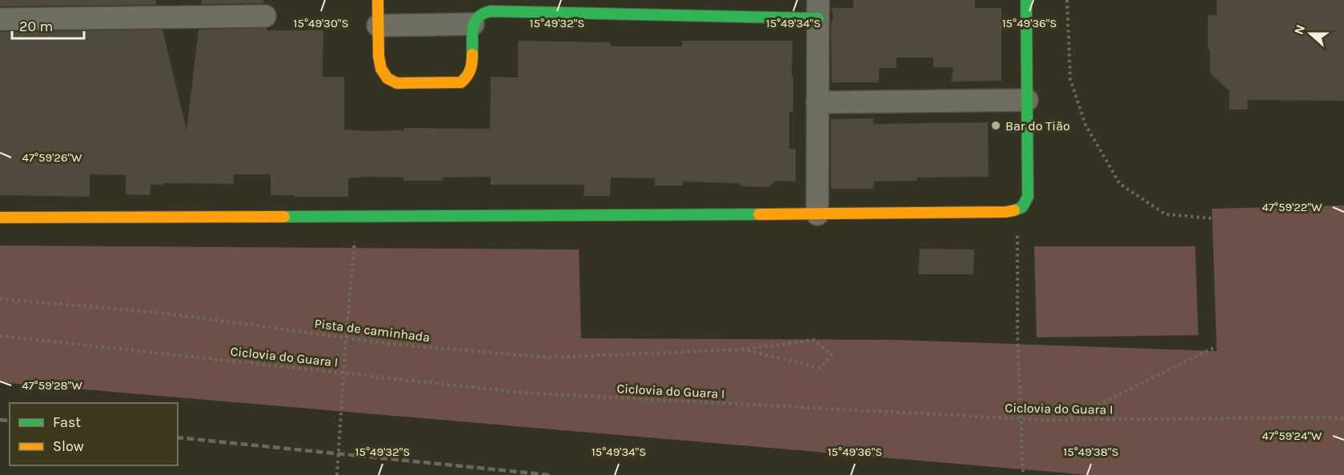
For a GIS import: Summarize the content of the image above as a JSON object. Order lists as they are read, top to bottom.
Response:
{
  "streets": {
    "path": ["Pista de caminhada", "Ciclovia do Guara I"]
  },
  "places": ["Bar do Tião"],
  "legend": ["Fast", "Slow"],
  "scale_bar": "20 m",
  "north": "left",
  "coordinates": [
    "15°49'32\"S",
    "15°49'34\"S",
    "15°49'36\"S",
    "15°49'30\"S",
    "47°59'26\"W",
    "47°59'22\"W",
    "47°59'28\"W",
    "47°59'24\"W",
    "15°49'38\"S"
  ]
}
